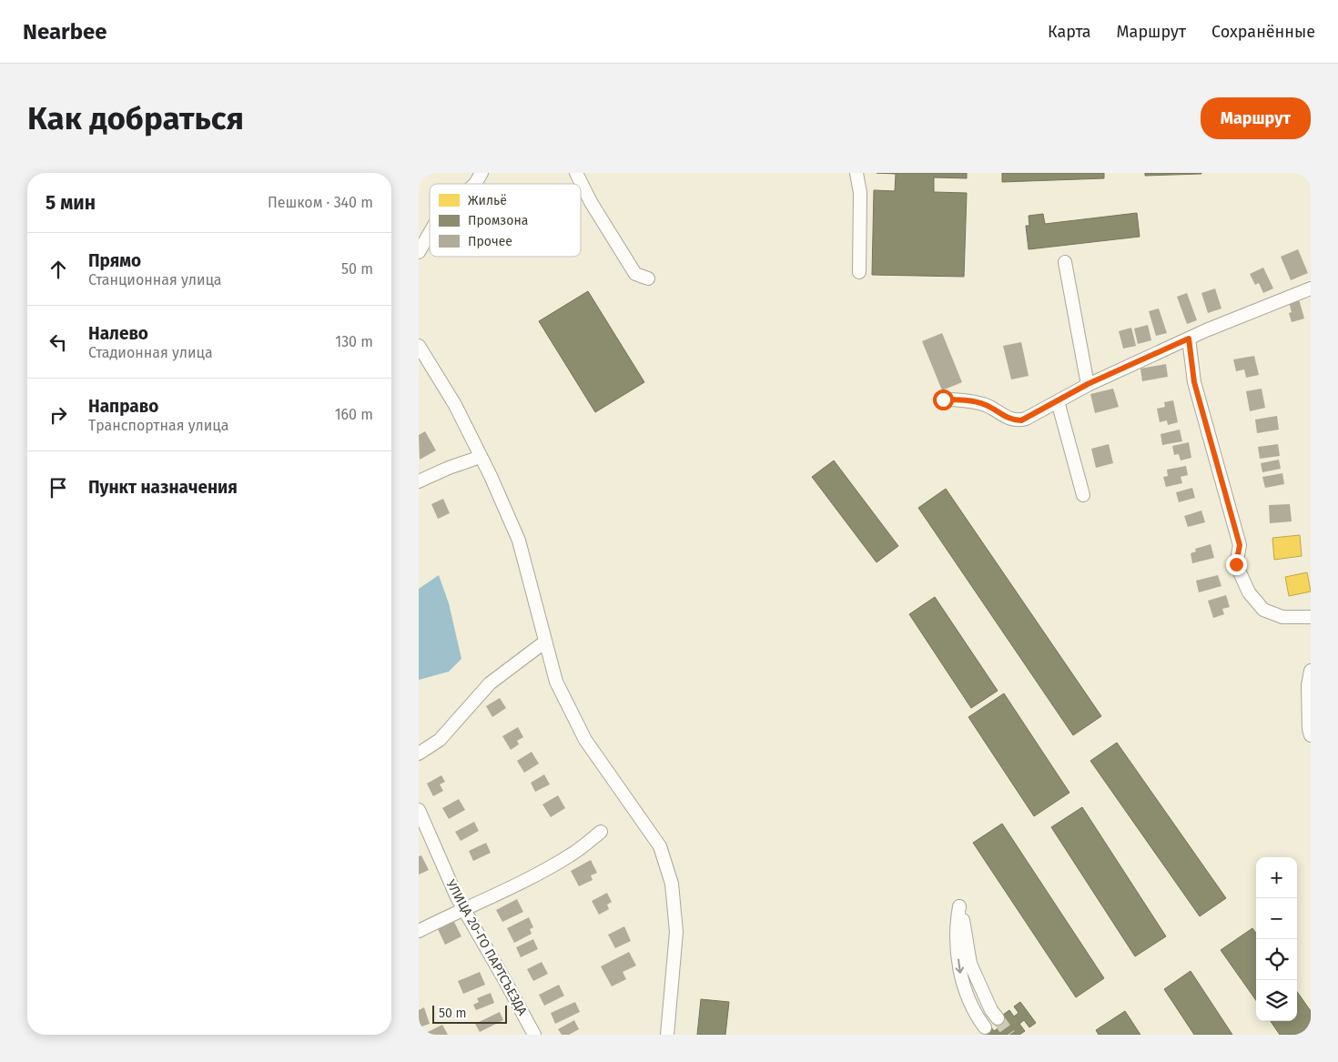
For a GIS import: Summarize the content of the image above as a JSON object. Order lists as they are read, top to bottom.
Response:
{
  "streets": {
    "street": ["УЛИЦА 20-ГО ПАРТСЪЕЗДА"]
  },
  "legend": ["Жильё", "Промзона", "Прочее"],
  "scale_bar": "50 m",
  "page": {
    "header": "Nearbee",
    "nav": ["Карта", "Маршрут", "Сохранённые"],
    "buttons": "Маршрут",
    "title": "Как добраться",
    "heading": ["5 мин", "Пешком · 340 m"],
    "list": [
      ["Прямо", "Станционная улица", "50 m"],
      ["Налево", "Стадионная улица", "130 m"],
      ["Направо", "Транспортная улица", "160 m"],
      "Пункт назначения"
    ],
    "map_buttons": ["+", "−"],
    "scale": "50 m"
  }
}
